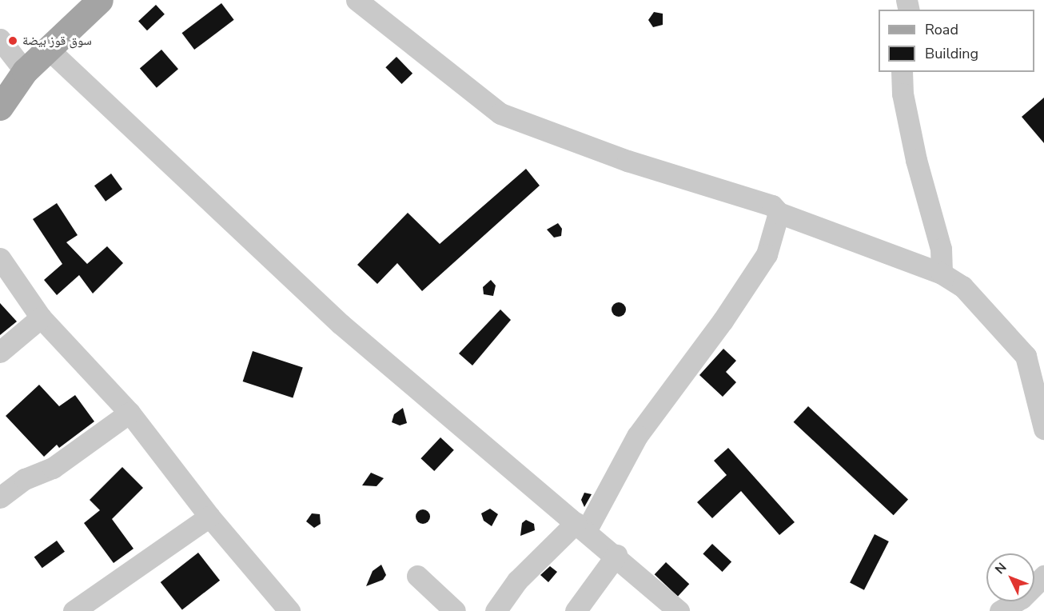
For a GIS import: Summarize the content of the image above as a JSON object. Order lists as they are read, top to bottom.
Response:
{
  "places": ["سوق قوز بيضة"],
  "legend": ["Road", "Building"],
  "north": "top left"
}
